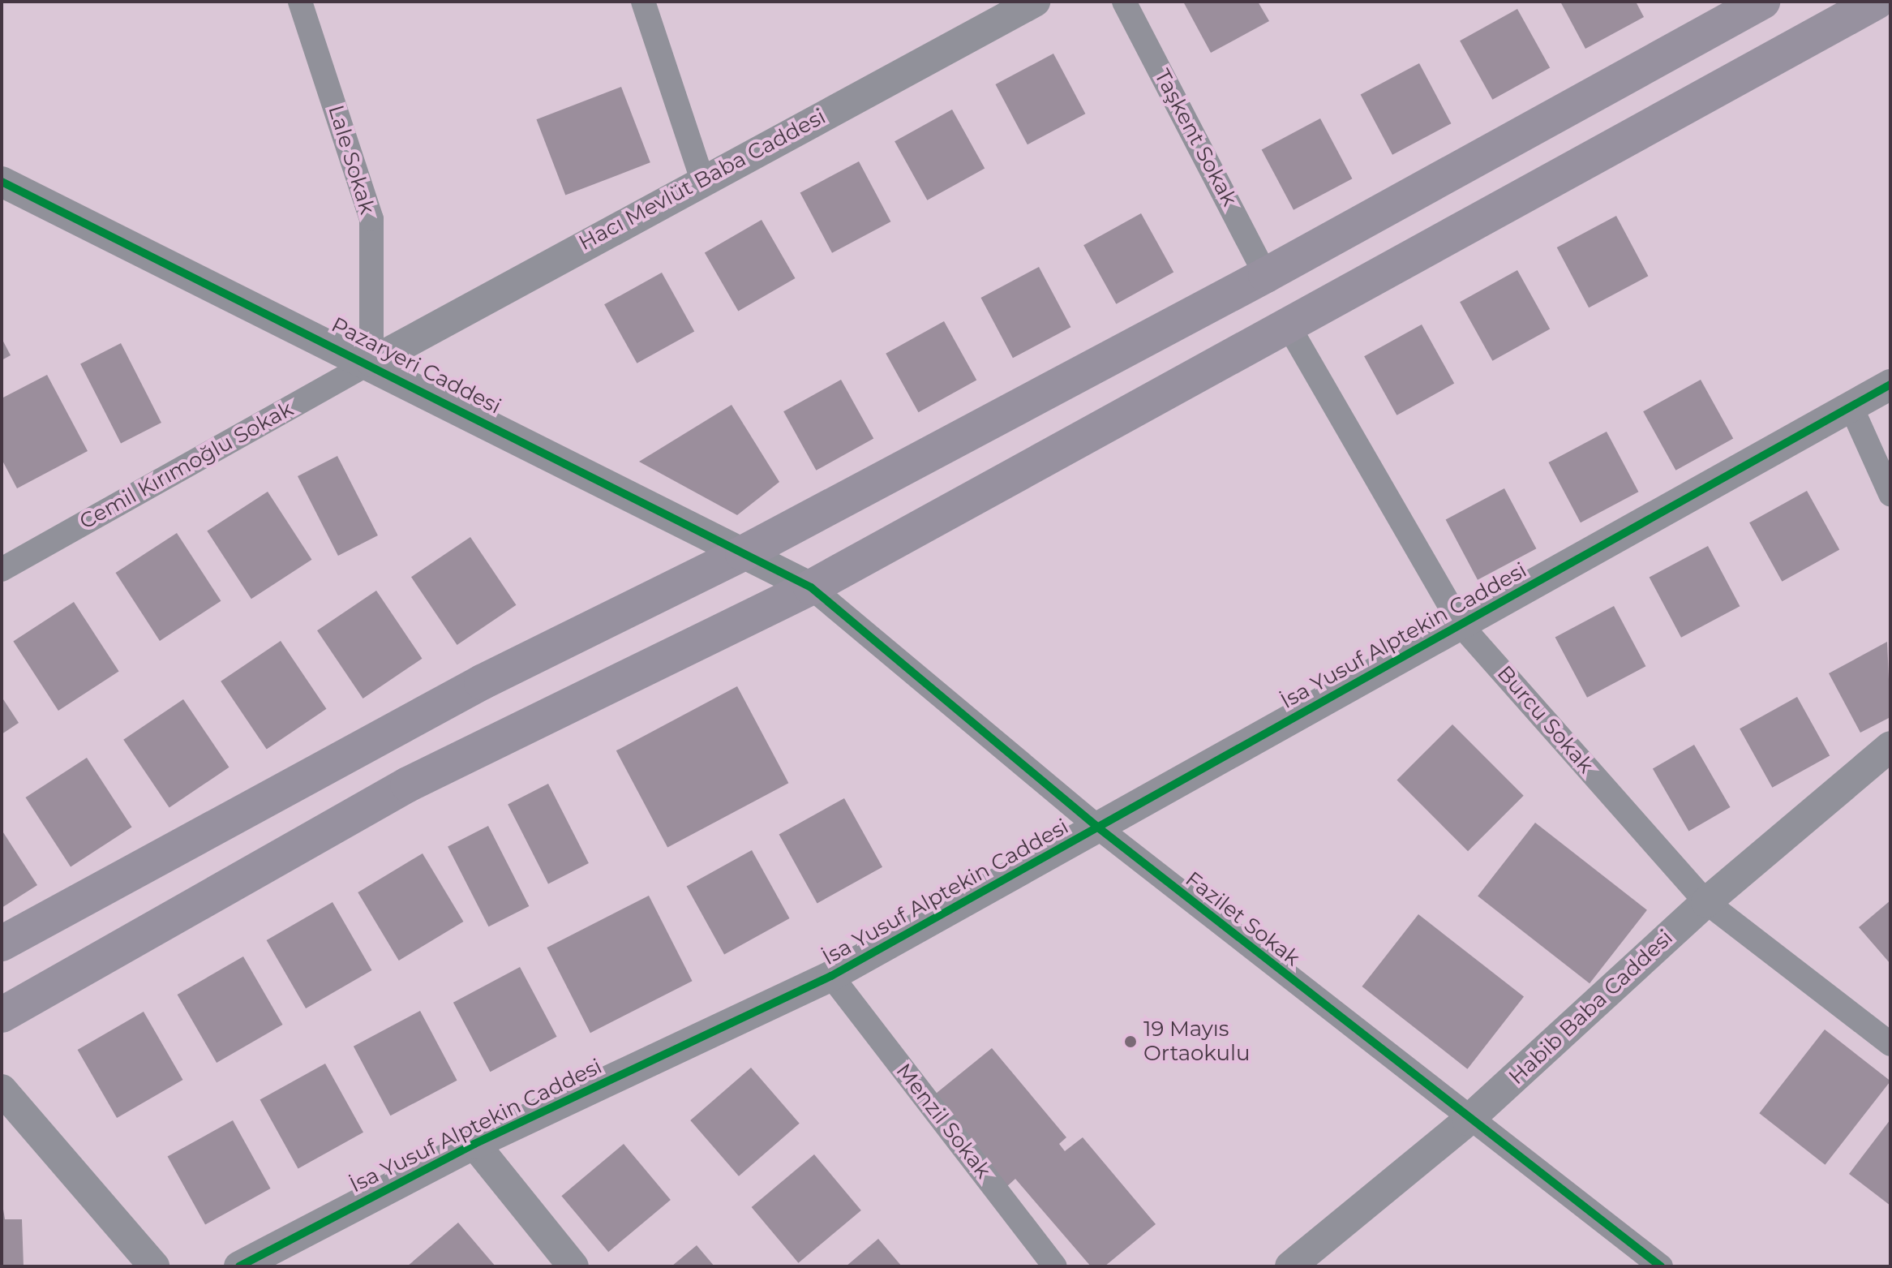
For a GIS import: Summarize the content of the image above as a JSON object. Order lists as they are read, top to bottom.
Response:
{
  "streets": {
    "street": [
      "Taşkent Sokak",
      "Lale Sokak",
      "Hacı Mevlüt Baba Caddesi",
      "Pazaryeri Caddesi",
      "Cemil Kırımoğlu Sokak",
      "İsa Yusuf Alptekin Caddesi",
      "Burcu Sokak",
      "Fazilet Sokak",
      "Habib Baba Caddesi",
      "Menzil Sokak"
    ]
  },
  "crossings": [
    ["Lale Sokak", "Hacı Mevlüt Baba Caddesi"],
    ["Lale Sokak", "Pazaryeri Caddesi"],
    ["Lale Sokak", "Cemil Kırımoğlu Sokak"],
    ["Hacı Mevlüt Baba Caddesi", "Pazaryeri Caddesi"],
    ["Hacı Mevlüt Baba Caddesi", "Cemil Kırımoğlu Sokak"],
    ["Pazaryeri Caddesi", "Cemil Kırımoğlu Sokak"],
    ["Pazaryeri Caddesi", "Fazilet Sokak"],
    ["İsa Yusuf Alptekin Caddesi", "Burcu Sokak"],
    ["İsa Yusuf Alptekin Caddesi", "Fazilet Sokak"],
    ["İsa Yusuf Alptekin Caddesi", "Menzil Sokak"],
    ["Burcu Sokak", "Habib Baba Caddesi"],
    ["Fazilet Sokak", "Habib Baba Caddesi"]
  ],
  "places": ["19 Mayıs Ortaokulu"]
}
